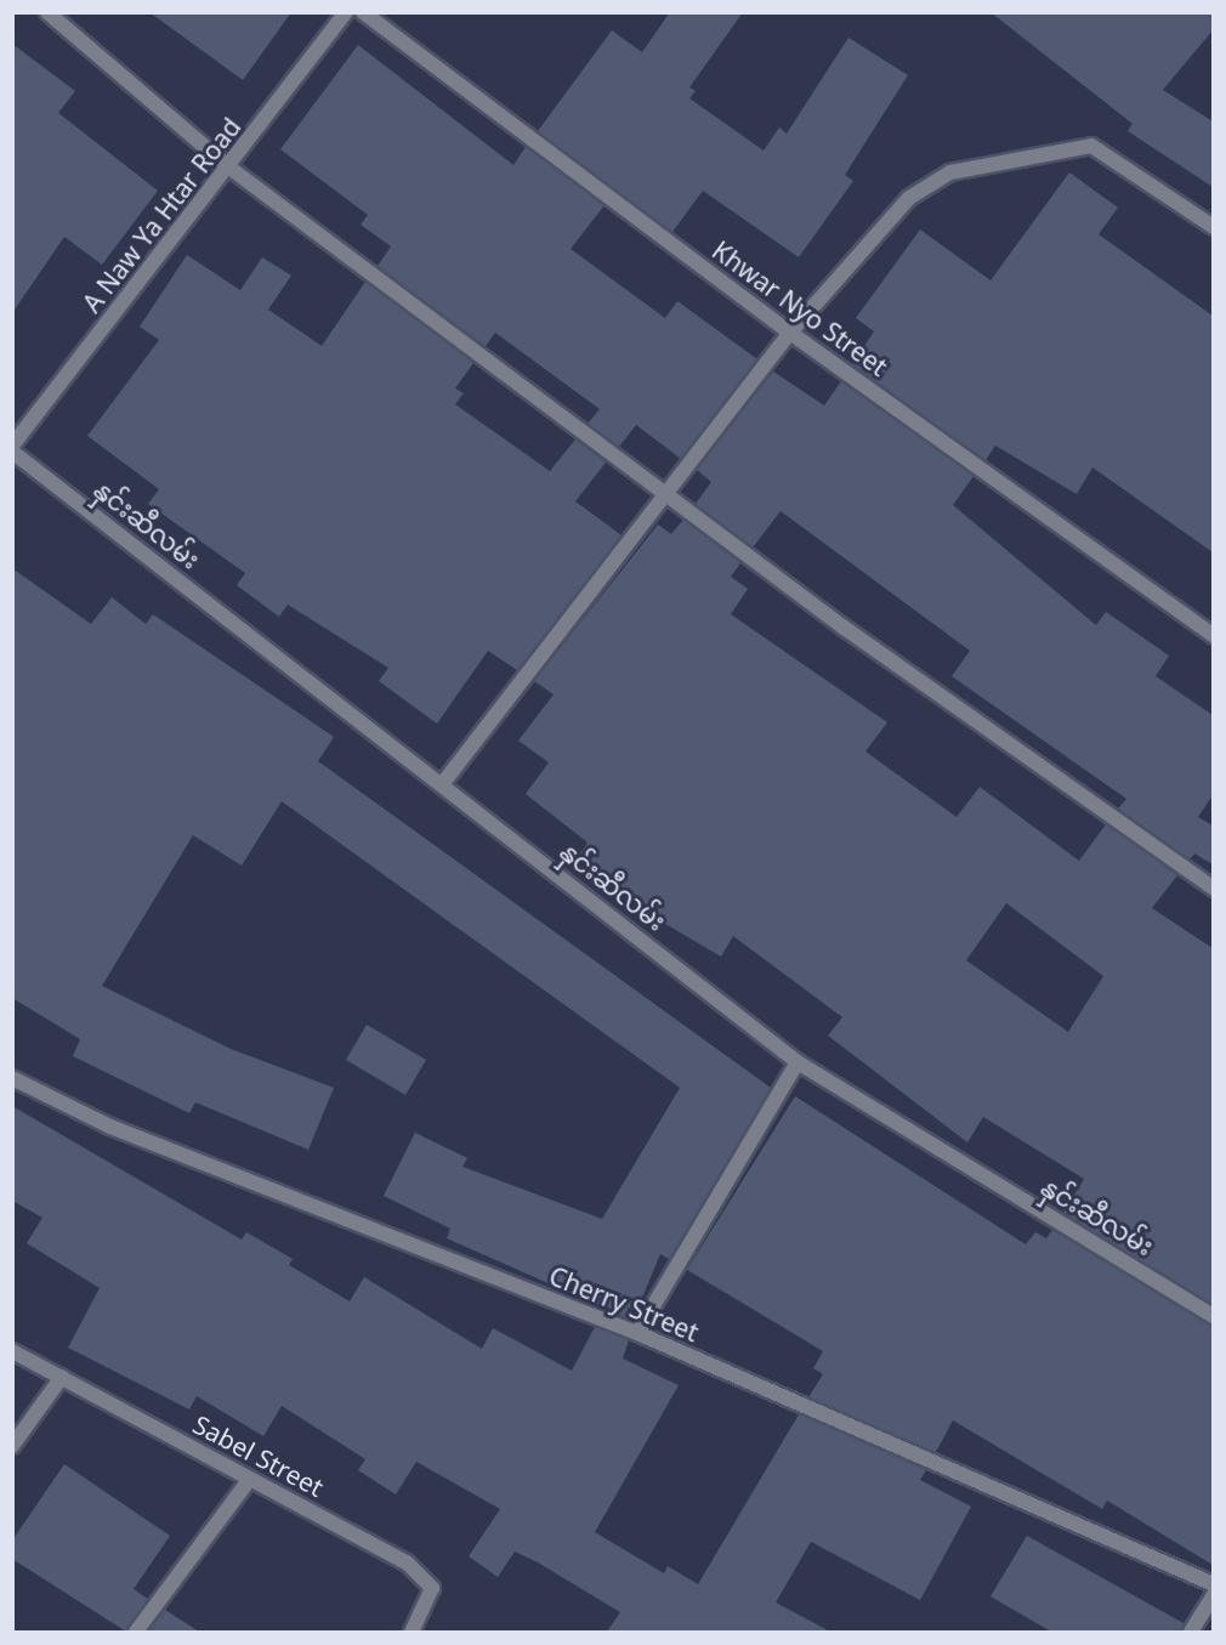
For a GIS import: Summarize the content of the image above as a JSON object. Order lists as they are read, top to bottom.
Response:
{
  "streets": {
    "street": [
      "A Naw Ya Htar Road",
      "Khwar Nyo Street",
      "နှင်းဆီလမ်း",
      "Cherry Street",
      "Sabel Street"
    ]
  }
}
